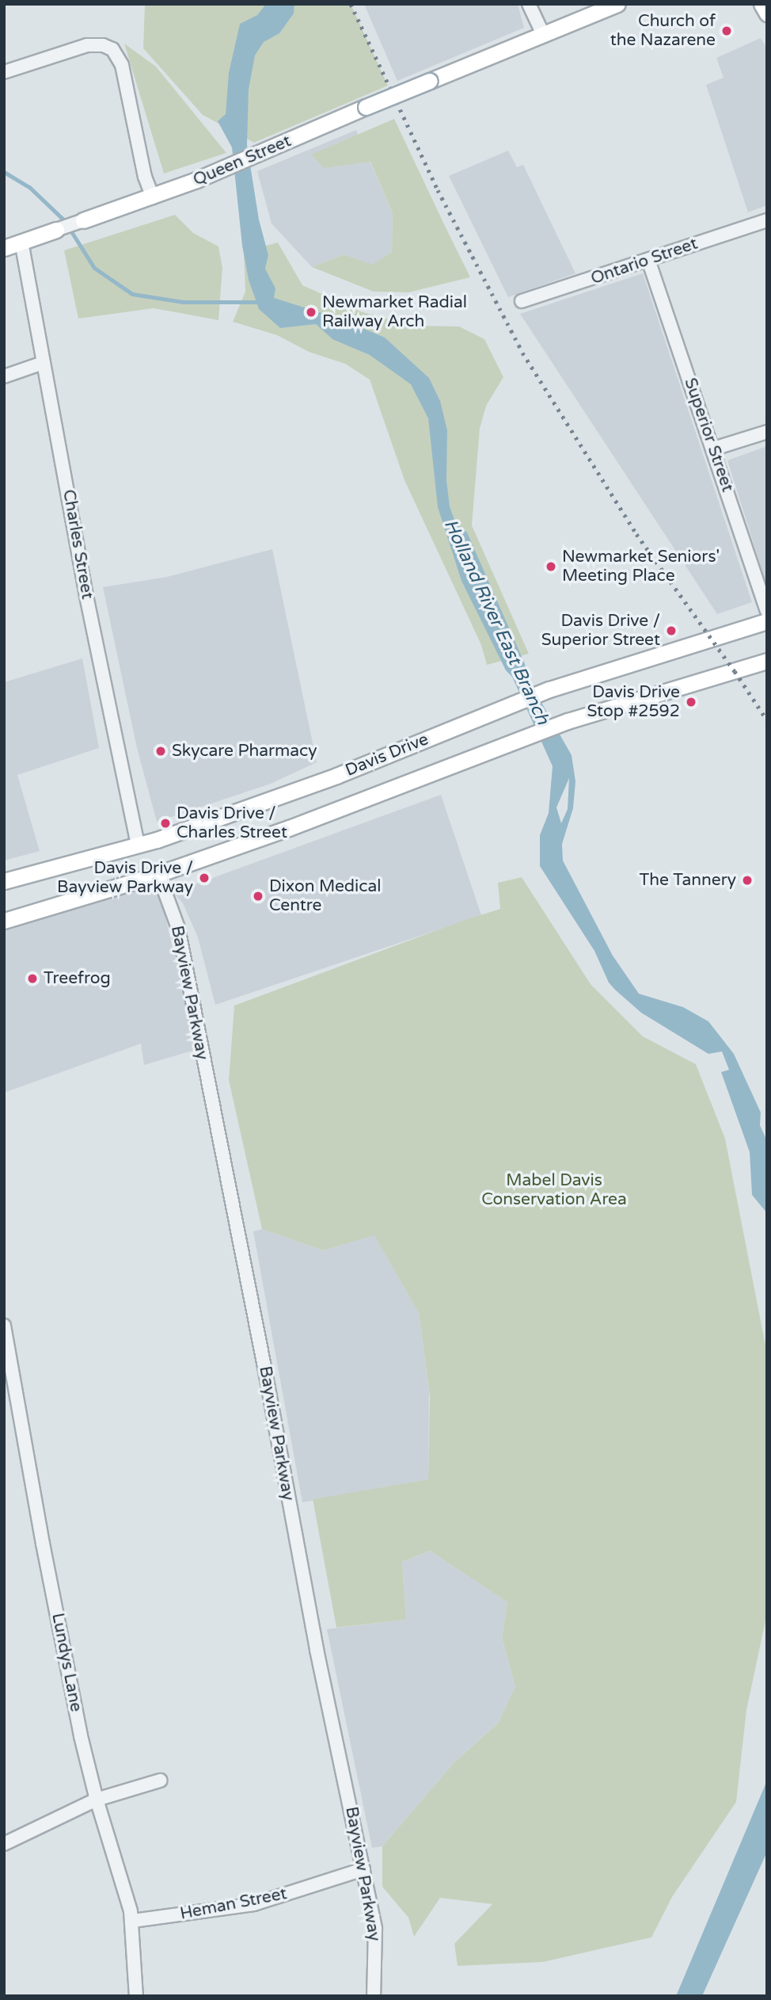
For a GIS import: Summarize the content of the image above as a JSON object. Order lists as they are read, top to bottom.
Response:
{
  "streets": {
    "main road": ["Queen Street", "Davis Drive"],
    "street": [
      "Ontario Street",
      "Superior Street",
      "Charles Street",
      "Bayview Parkway",
      "Lundys Lane",
      "Heman Street"
    ]
  },
  "crossings": [
    ["Queen Street", "Charles Street"],
    ["Ontario Street", "Superior Street"],
    ["Charles Street", "Davis Drive"],
    ["Davis Drive", "Bayview Parkway"],
    ["Bayview Parkway", "Heman Street"],
    ["Lundys Lane", "Heman Street"]
  ],
  "water": ["Holland River East Branch"],
  "parks": ["Mabel Davis Conservation Area"],
  "places": [
    "Church of the Nazarene",
    "Newmarket Radial Railway Arch",
    "Newmarket Seniors' Meeting Place",
    "Davis Drive / Superior Street",
    "Davis Drive Stop #2592",
    "Skycare Pharmacy",
    "Davis Drive / Charles Street",
    "Davis Drive / Bayview Parkway",
    "The Tannery",
    "Dixon Medical Centre",
    "Treefrog"
  ]
}
